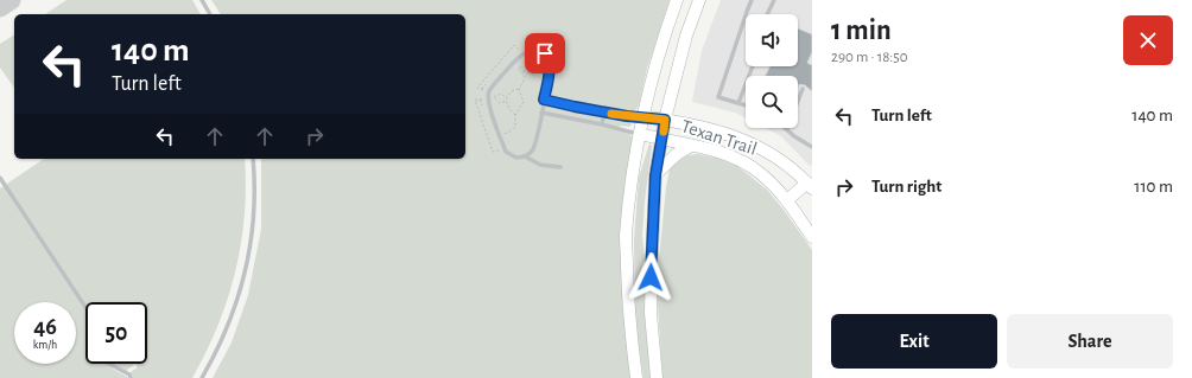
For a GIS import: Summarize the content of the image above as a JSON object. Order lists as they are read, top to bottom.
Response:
{
  "streets": {
    "main road": ["Texan Trail"]
  },
  "page": {
    "heading": ["1 min", "290 m · 18:50"],
    "turn": ["140 m", "Turn left"],
    "list": [
      {
        "name": "Turn left",
        "value": "140 m"
      },
      {
        "name": "Turn right",
        "value": "110 m"
      }
    ],
    "speed": "46 km/h",
    "limit": "50",
    "buttons": ["Exit", "Share"]
  }
}
